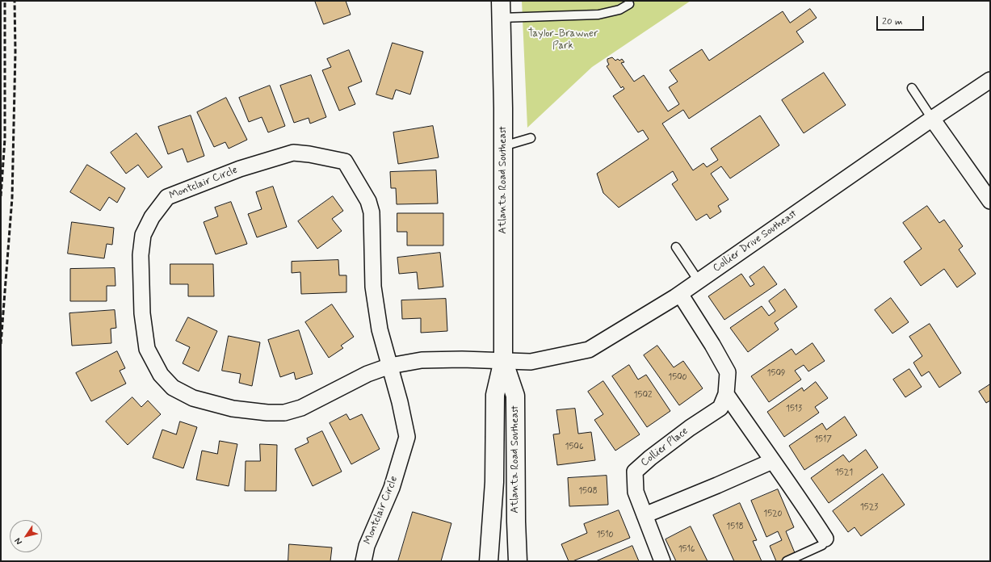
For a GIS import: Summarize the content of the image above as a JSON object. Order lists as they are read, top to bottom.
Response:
{
  "streets": {
    "main road": ["Atlanta Road Southeast"],
    "street": ["Montclair Circle", "Collier Drive Southeast", "Collier Place"]
  },
  "crossings": [
    ["Atlanta Road Southeast", "Montclair Circle"],
    ["Atlanta Road Southeast", "Collier Drive Southeast"],
    ["Montclair Circle", "Collier Drive Southeast"],
    ["Collier Drive Southeast", "Collier Place"]
  ],
  "parks": ["Taylor-Brawner Park"],
  "house_numbers": [
    "1509",
    "1500",
    "1502",
    "1513",
    "1517",
    "1506",
    "1521",
    "1508",
    "1523",
    "1520",
    "1518",
    "1510",
    "1516"
  ],
  "scale_bar": "20 m",
  "north": "bottom left"
}
